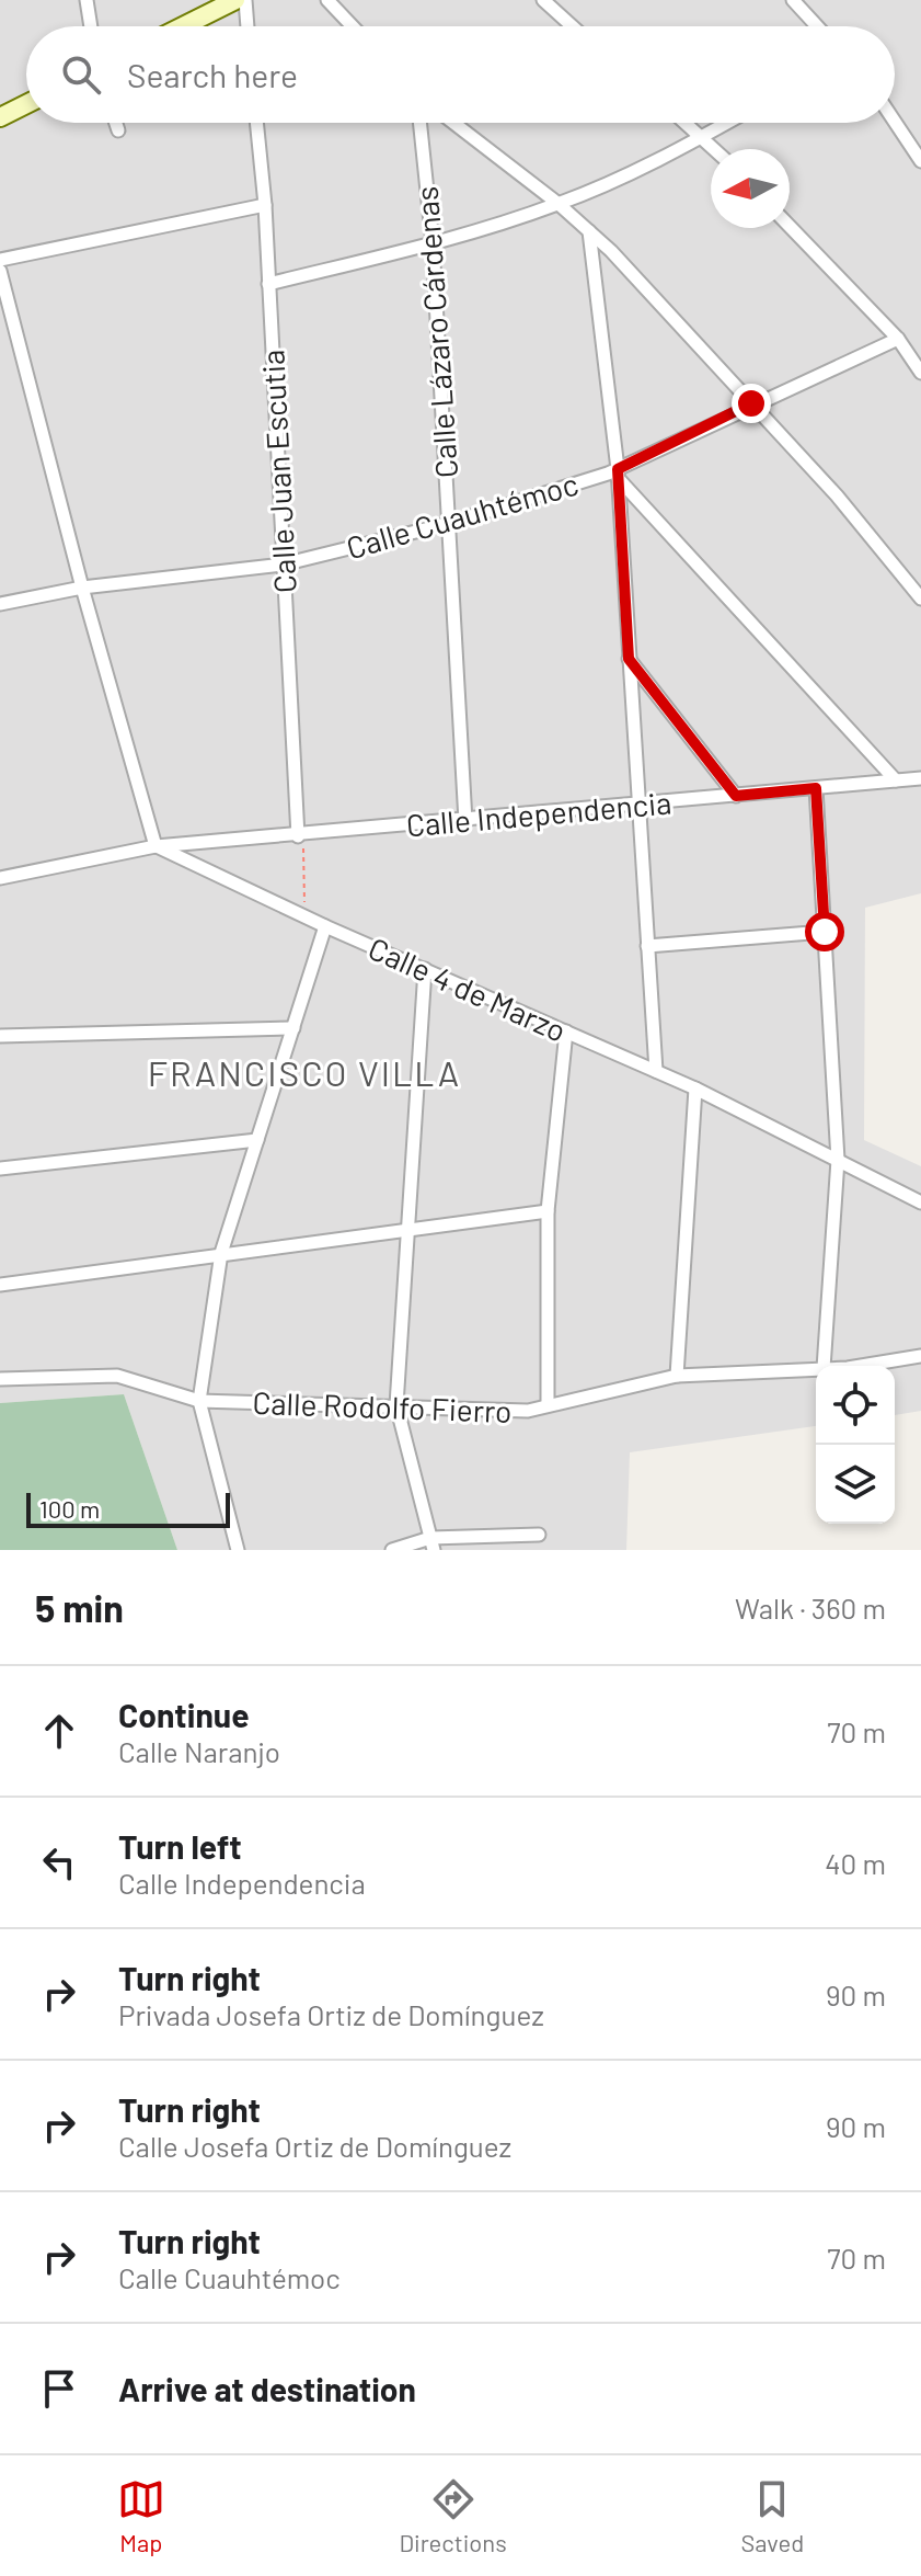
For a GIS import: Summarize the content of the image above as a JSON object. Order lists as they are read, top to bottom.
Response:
{
  "streets": {
    "street": [
      "Calle Lázaro Cárdenas",
      "Calle Juan Escutia",
      "Calle Cuauhtémoc",
      "Calle Independencia",
      "Calle 4 de Marzo",
      "Calle Rodolfo Fierro"
    ]
  },
  "crossings": [
    ["Calle Lázaro Cárdenas", "Calle Cuauhtémoc"],
    ["Calle Lázaro Cárdenas", "Calle Independencia"],
    ["Calle Juan Escutia", "Calle Cuauhtémoc"],
    ["Calle Juan Escutia", "Calle Independencia"],
    ["Calle Independencia", "Calle 4 de Marzo"]
  ],
  "districts": ["FRANCISCO VILLA"],
  "scale_bar": "100 m",
  "north": "left",
  "page": {
    "search": "Search here",
    "scale": "100 m",
    "heading": ["5 min", "Walk · 360 m"],
    "list": [
      ["Continue", "Calle Naranjo", "70 m"],
      ["Turn left", "Calle Independencia", "40 m"],
      ["Turn right", "Privada Josefa Ortiz de Domínguez", "90 m"],
      ["Turn right", "Calle Josefa Ortiz de Domínguez", "90 m"],
      ["Turn right", "Calle Cuauhtémoc", "70 m"],
      "Arrive at destination"
    ],
    "nav": ["Map", "Directions", "Saved"]
  }
}
